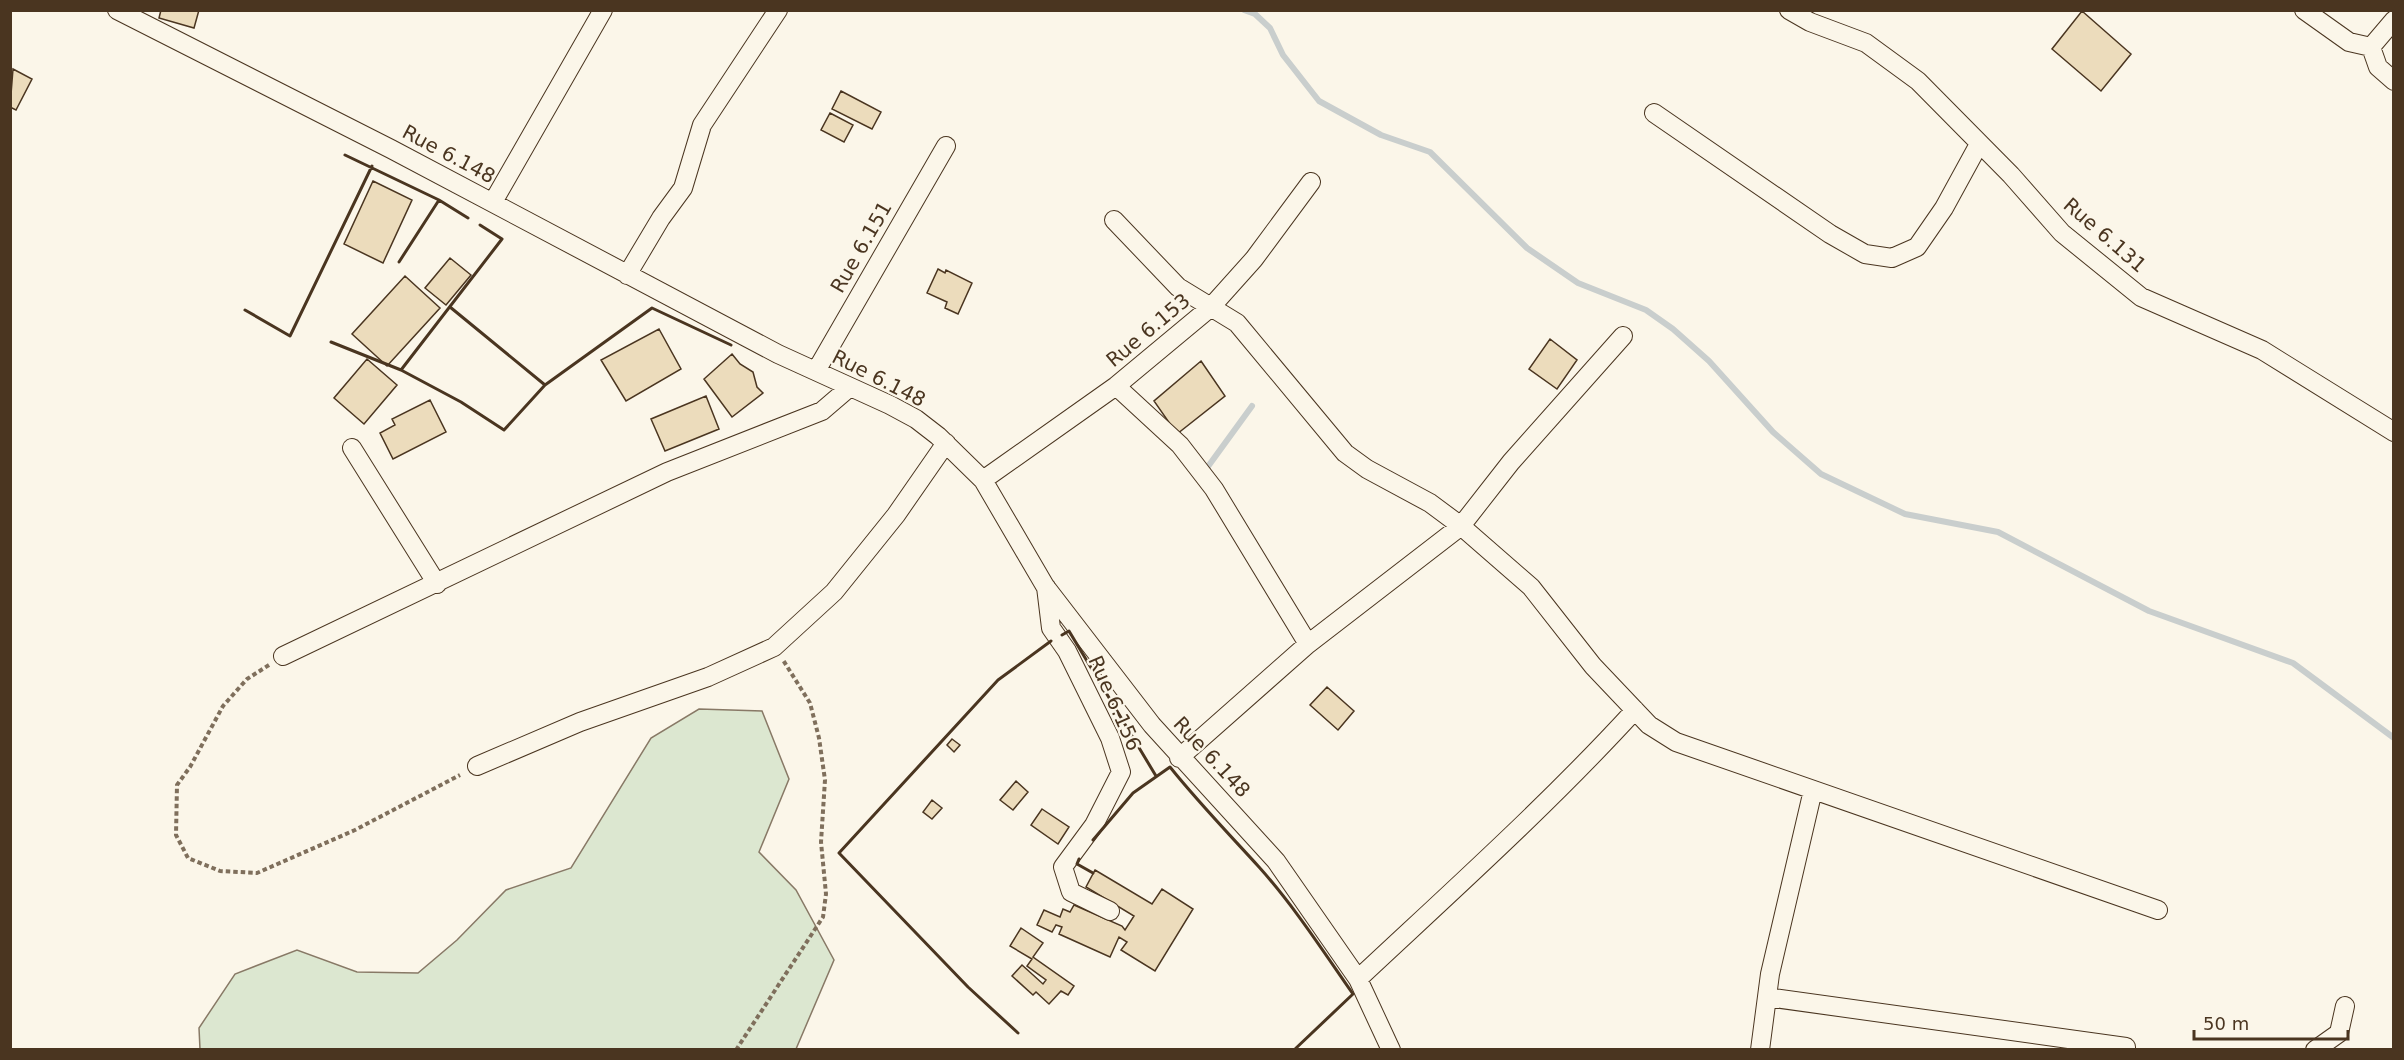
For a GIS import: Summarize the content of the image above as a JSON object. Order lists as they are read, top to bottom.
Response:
{
  "streets": {
    "street": [
      "Rue 6.148",
      "Rue 6.131",
      "Rue 6.151",
      "Rue 6.153",
      "Rue 6.156"
    ]
  },
  "crossings": [
    ["Rue 6.148", "Rue 6.151"],
    ["Rue 6.148", "Rue 6.153"],
    ["Rue 6.148", "Rue 6.156"]
  ],
  "scale_bar": "50 m"
}
